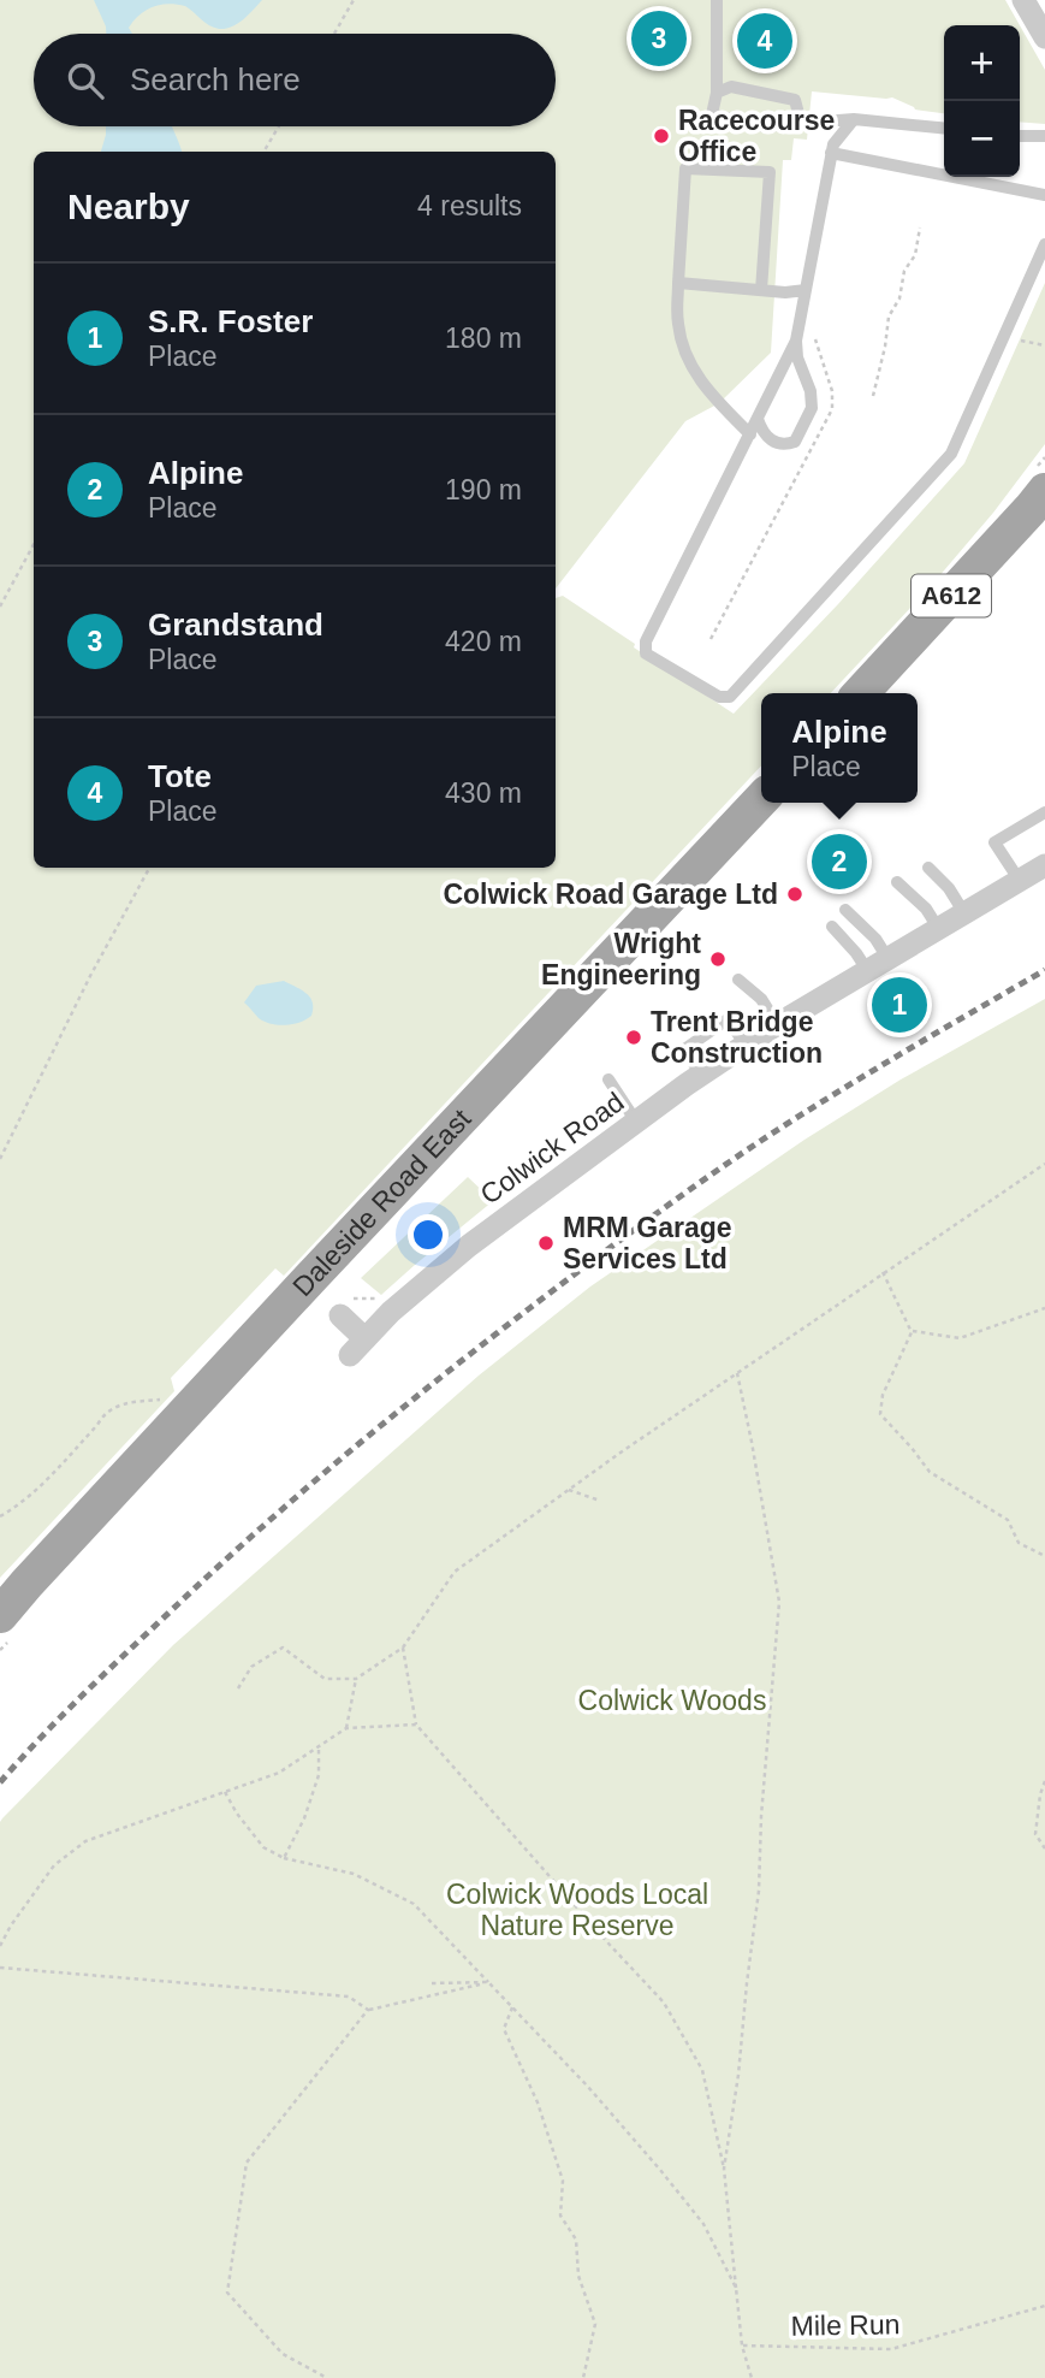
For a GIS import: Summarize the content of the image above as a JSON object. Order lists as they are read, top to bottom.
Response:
{
  "streets": {
    "main road": ["A612", "Daleside Road East"],
    "street": ["Colwick Road"],
    "path": ["Mile Run"]
  },
  "parks": ["Colwick Woods", "Colwick Woods Local Nature Reserve"],
  "places": [
    "Racecourse Office",
    "Colwick Road Garage Ltd",
    "Wright Engineering",
    "Trent Bridge Construction",
    "MRM Garage Services Ltd"
  ],
  "page": {
    "pins": [
      "3",
      "4",
      "2",
      "1"
    ],
    "map_buttons": ["+", "−"],
    "search": "Search here",
    "heading": ["Nearby", "4 results"],
    "list": [
      {
        "mark": "1",
        "name": "S.R. Foster",
        "note": "Place",
        "value": "180 m"
      },
      {
        "mark": "2",
        "name": "Alpine",
        "note": "Place",
        "value": "190 m"
      },
      {
        "mark": "3",
        "name": "Grandstand",
        "note": "Place",
        "value": "420 m"
      },
      {
        "mark": "4",
        "name": "Tote",
        "note": "Place",
        "value": "430 m"
      }
    ],
    "popup": ["Alpine", "Place"]
  }
}
